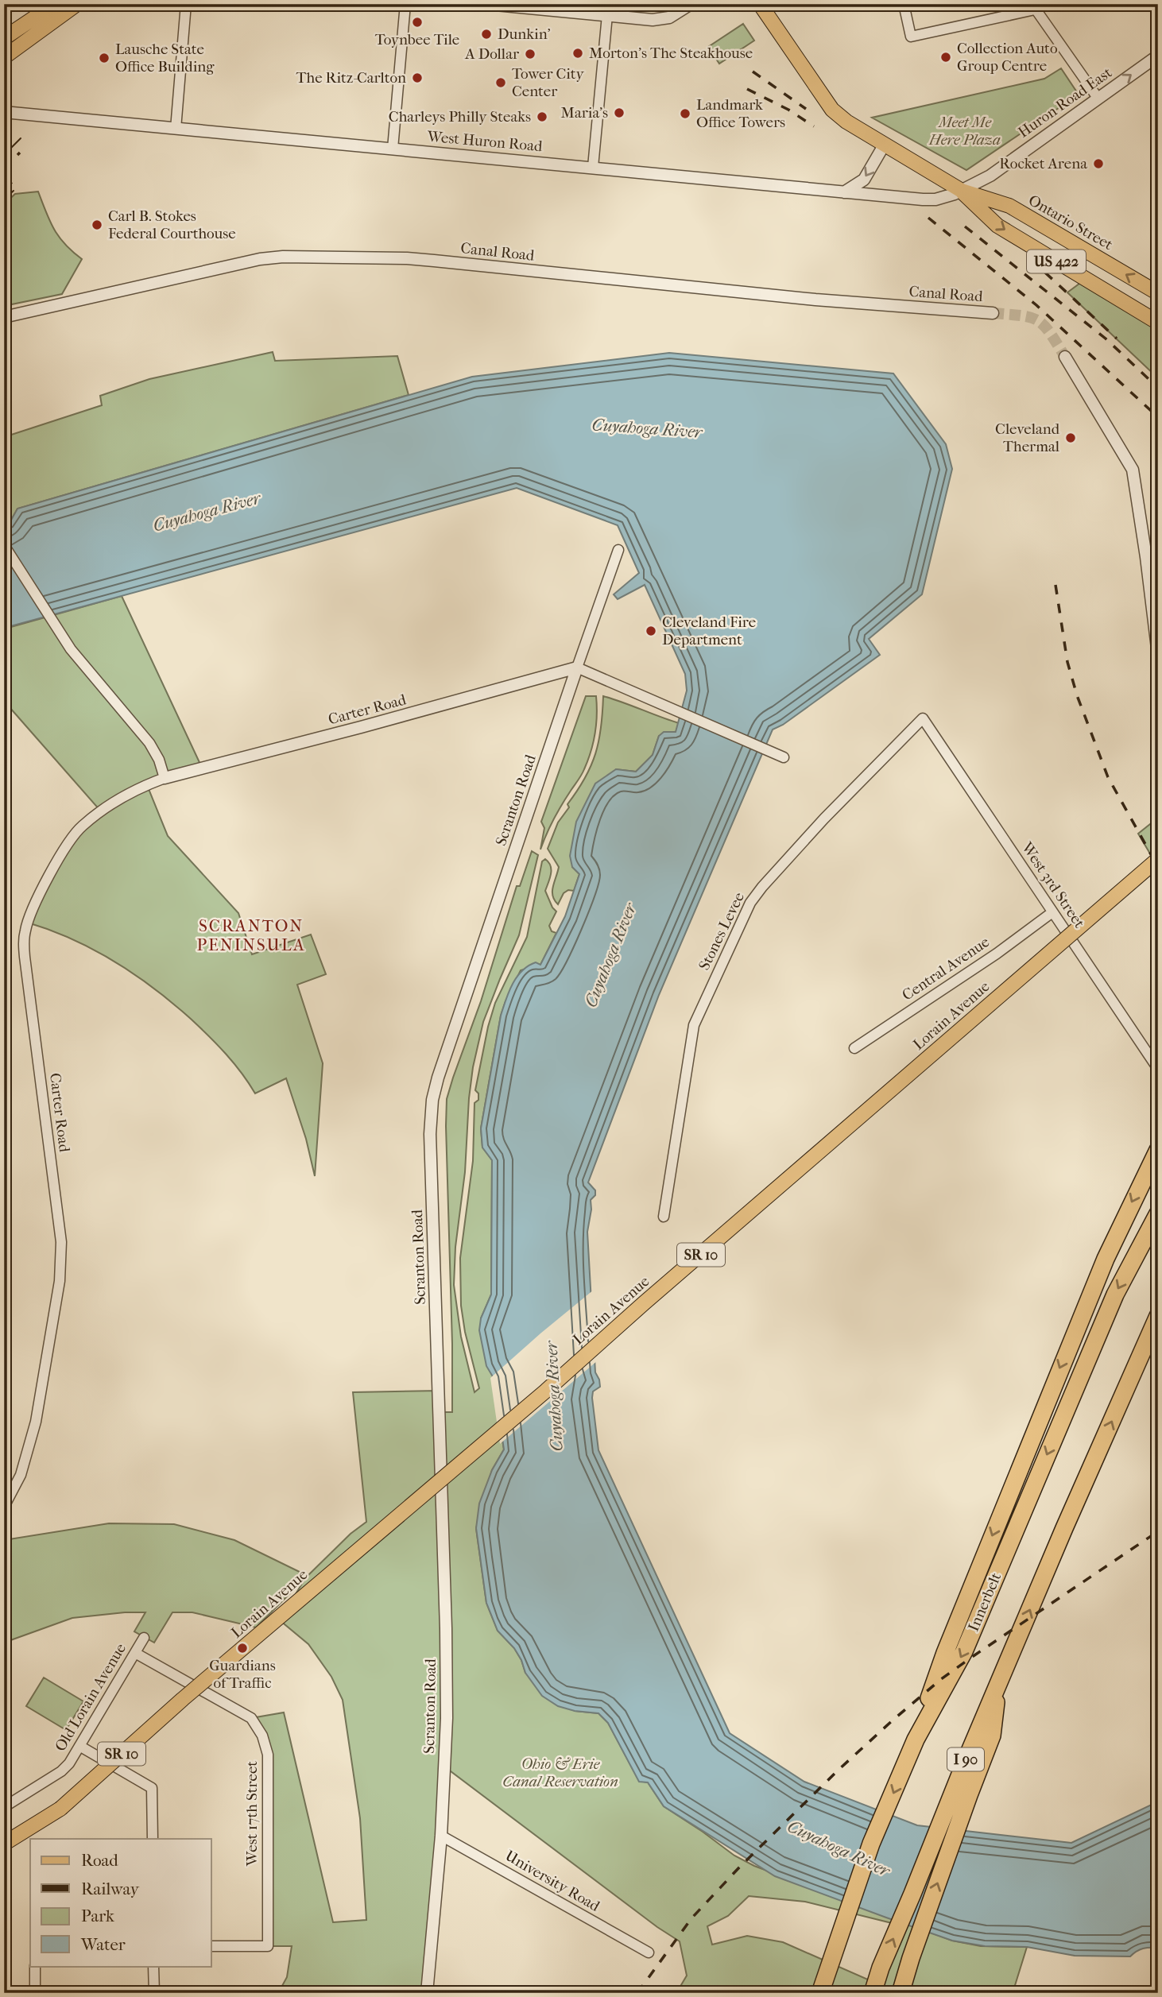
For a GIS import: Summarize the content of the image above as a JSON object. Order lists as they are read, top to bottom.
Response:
{
  "streets": {
    "highway": ["Innerbelt", "I 90"],
    "main road": [
      "Ontario Street",
      "US 422",
      "Lorain Avenue",
      "SR 10"
    ],
    "street": [
      "Huron Road East",
      "West Huron Road",
      "Canal Road",
      "Carter Road",
      "Scranton Road",
      "West 3rd Street",
      "Stones Levee",
      "Central Avenue",
      "Old Lorain Avenue",
      "West 17th Street",
      "University Road"
    ]
  },
  "crossings": [
    ["Huron Road East", "West Huron Road"],
    ["Huron Road East", "Ontario Street"],
    ["West Huron Road", "Ontario Street"],
    ["Carter Road", "Scranton Road"],
    ["Scranton Road", "University Road"],
    ["West 3rd Street", "Stones Levee"],
    ["West 3rd Street", "Central Avenue"],
    ["Old Lorain Avenue", "West 17th Street"]
  ],
  "districts": ["SCRANTON PENINSULA"],
  "water": ["Cuyahoga River"],
  "parks": ["Meet Me Here Plaza", "Ohio & Erie Canal Reservation"],
  "places": [
    "Toynbee Tile",
    "Dunkin'",
    "Morton's The Steakhouse",
    "A Dollar",
    "Collection Auto Group Centre",
    "Lausche State Office Building",
    "The Ritz-Carlton",
    "Tower City Center",
    "Maria's",
    "Landmark Office Towers",
    "Charleys Philly Steaks",
    "Rocket Arena",
    "Carl B. Stokes Federal Courthouse",
    "Cleveland Thermal",
    "Cleveland Fire Department",
    "Guardians of Traffic"
  ],
  "legend": [
    "Road",
    "Railway",
    "Park",
    "Water"
  ]
}
